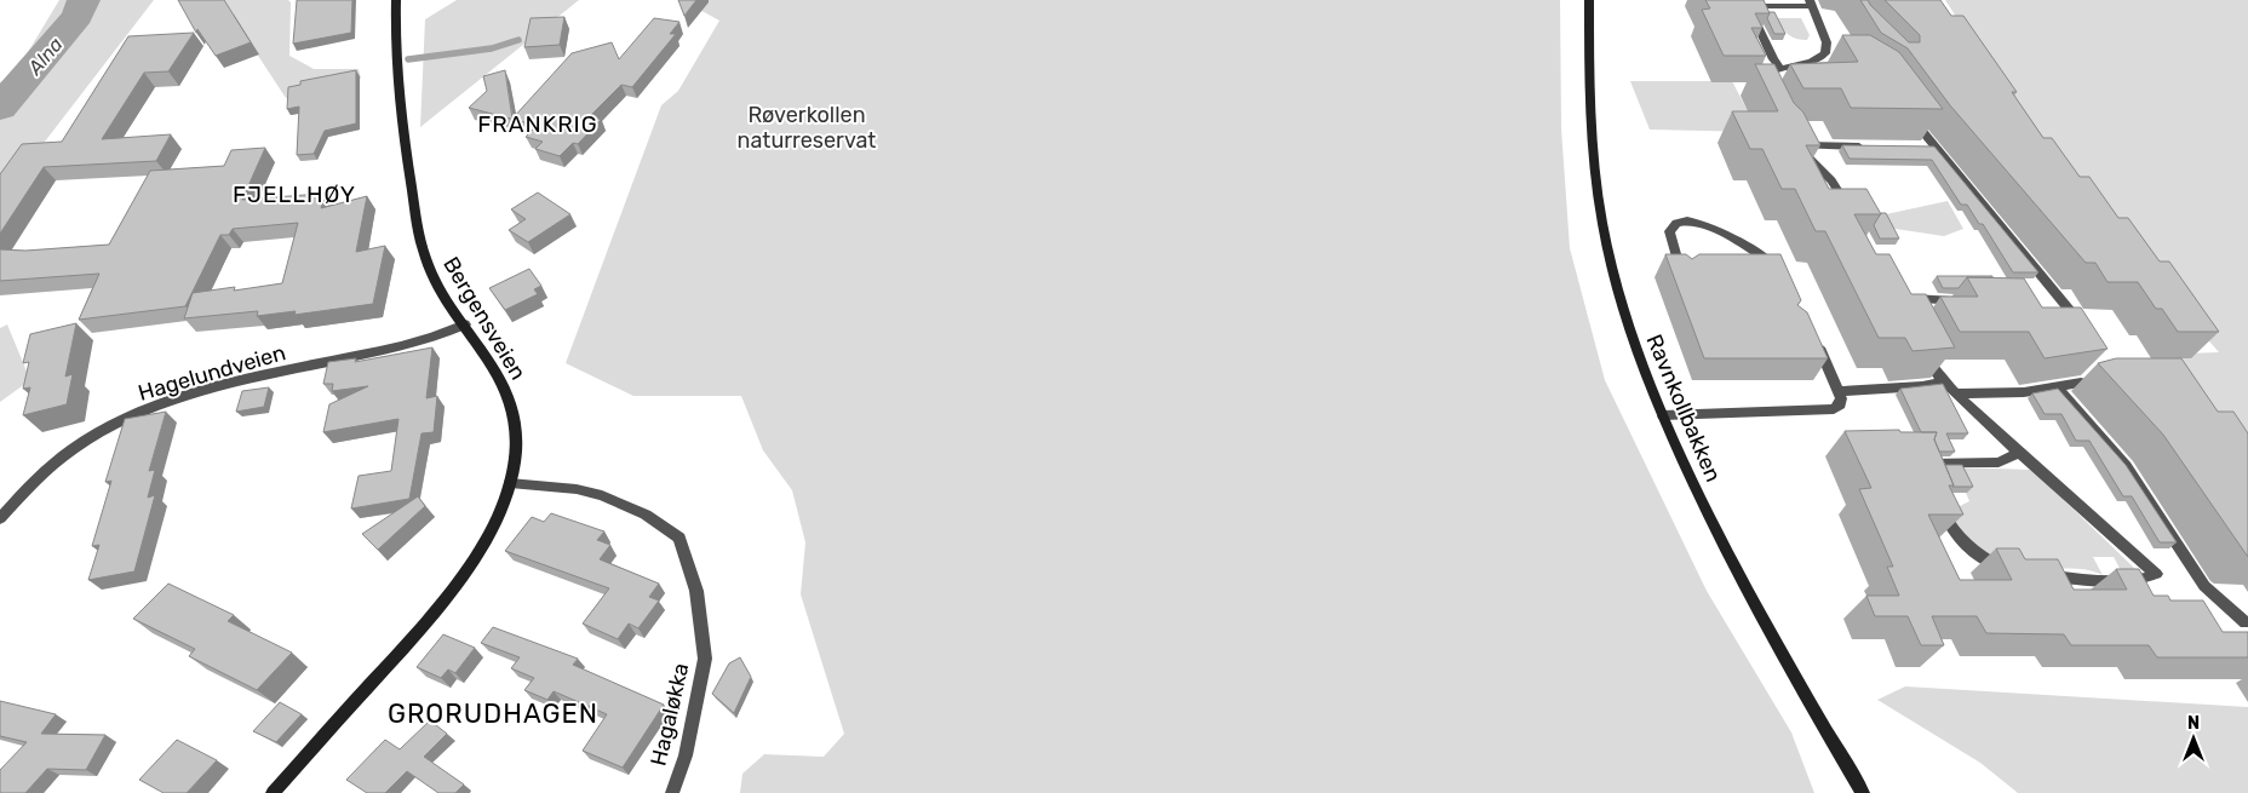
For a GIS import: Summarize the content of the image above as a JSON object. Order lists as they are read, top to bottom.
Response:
{
  "streets": {
    "street": [
      "Bergensveien",
      "Hagelundveien",
      "Ravnkollbakken",
      "Hagaløkka"
    ]
  },
  "crossings": [
    ["Bergensveien", "Hagelundveien"],
    ["Bergensveien", "Hagaløkka"]
  ],
  "districts": ["FRANKRIG", "FJELLHØY", "GRORUDHAGEN"],
  "water": ["Alna"],
  "parks": ["Røverkollen naturreservat"],
  "north": "top"
}
